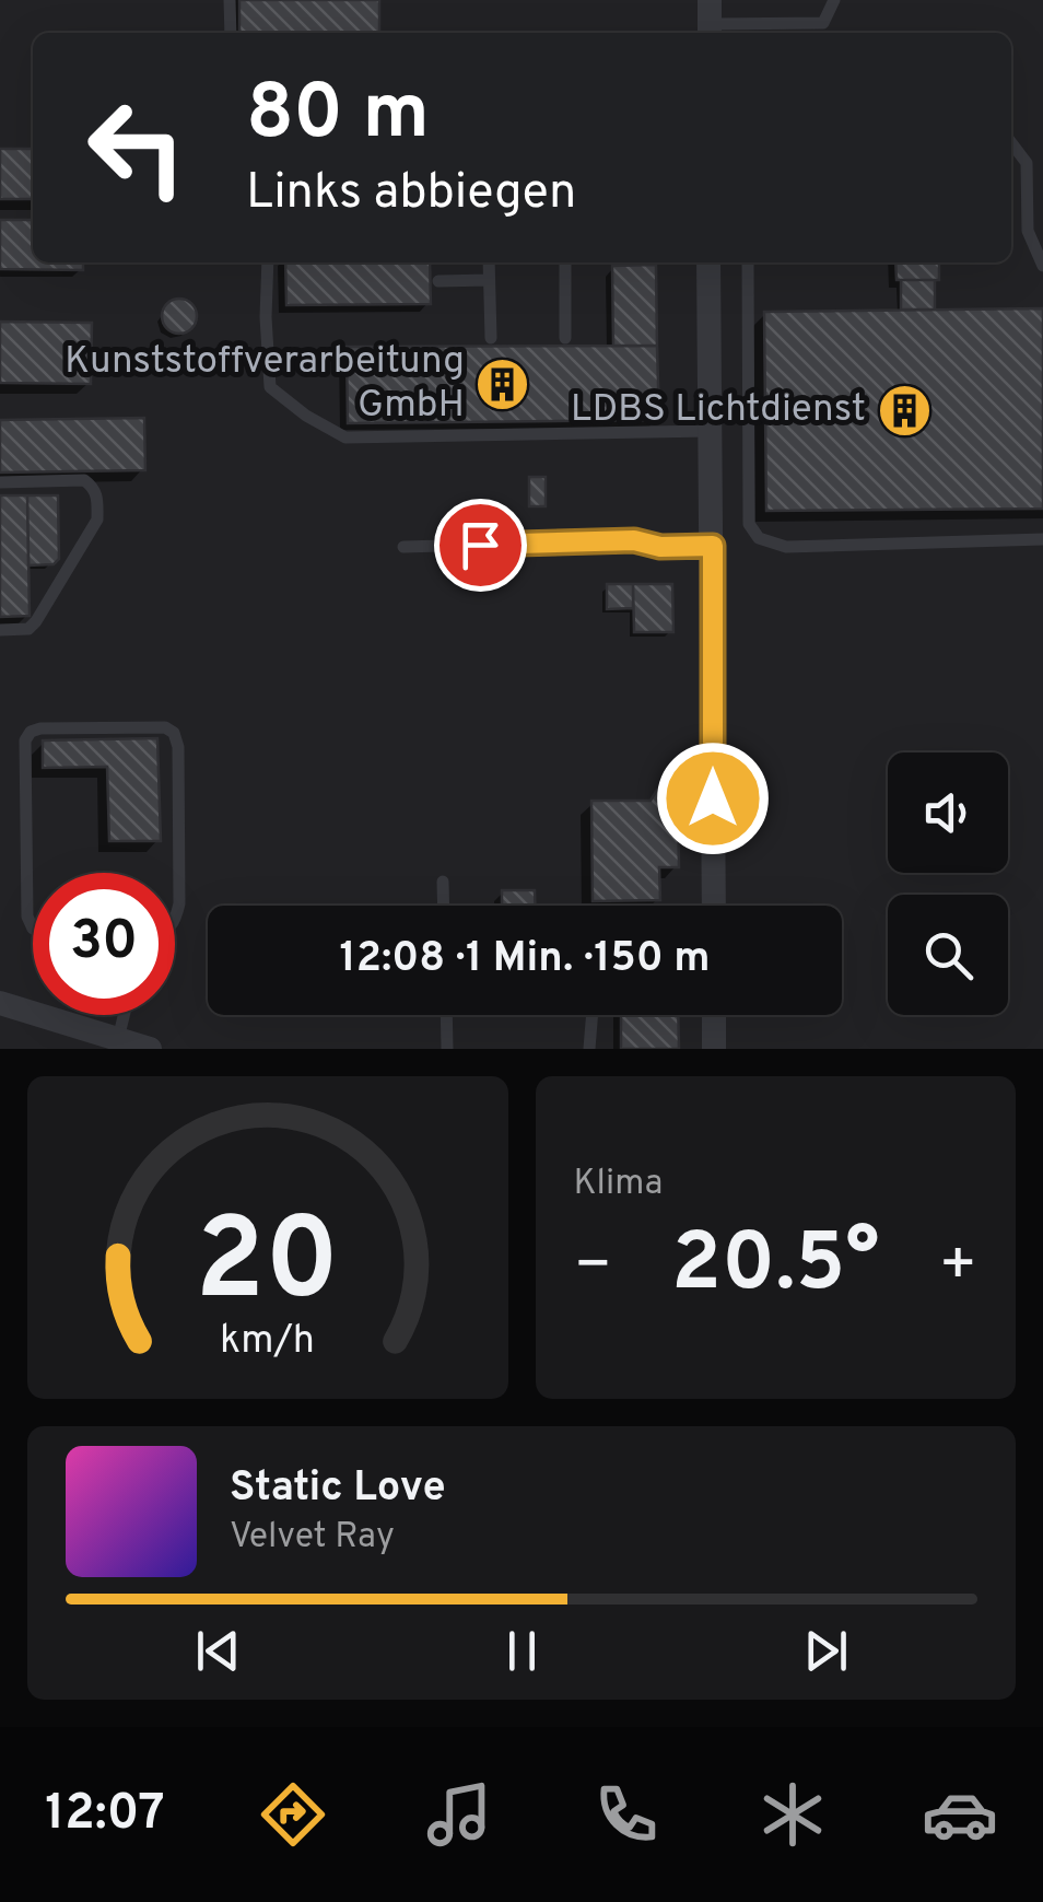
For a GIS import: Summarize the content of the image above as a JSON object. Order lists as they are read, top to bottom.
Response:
{
  "places": {
    "building": ["Kunststoffverarbeitung GmbH", "LDBS Lichtdienst"]
  },
  "page": {
    "turn": ["80 m", "Links abbiegen"],
    "limit": "30",
    "trip": "12:08 · 1 Min. · 150 m",
    "tile": "Klima",
    "heat": ["−", "20.5°", "+"],
    "song": ["Static Love", "Velvet Ray"],
    "tabs": "12:07",
    "gauge": ["20", "km/h"]
  }
}
